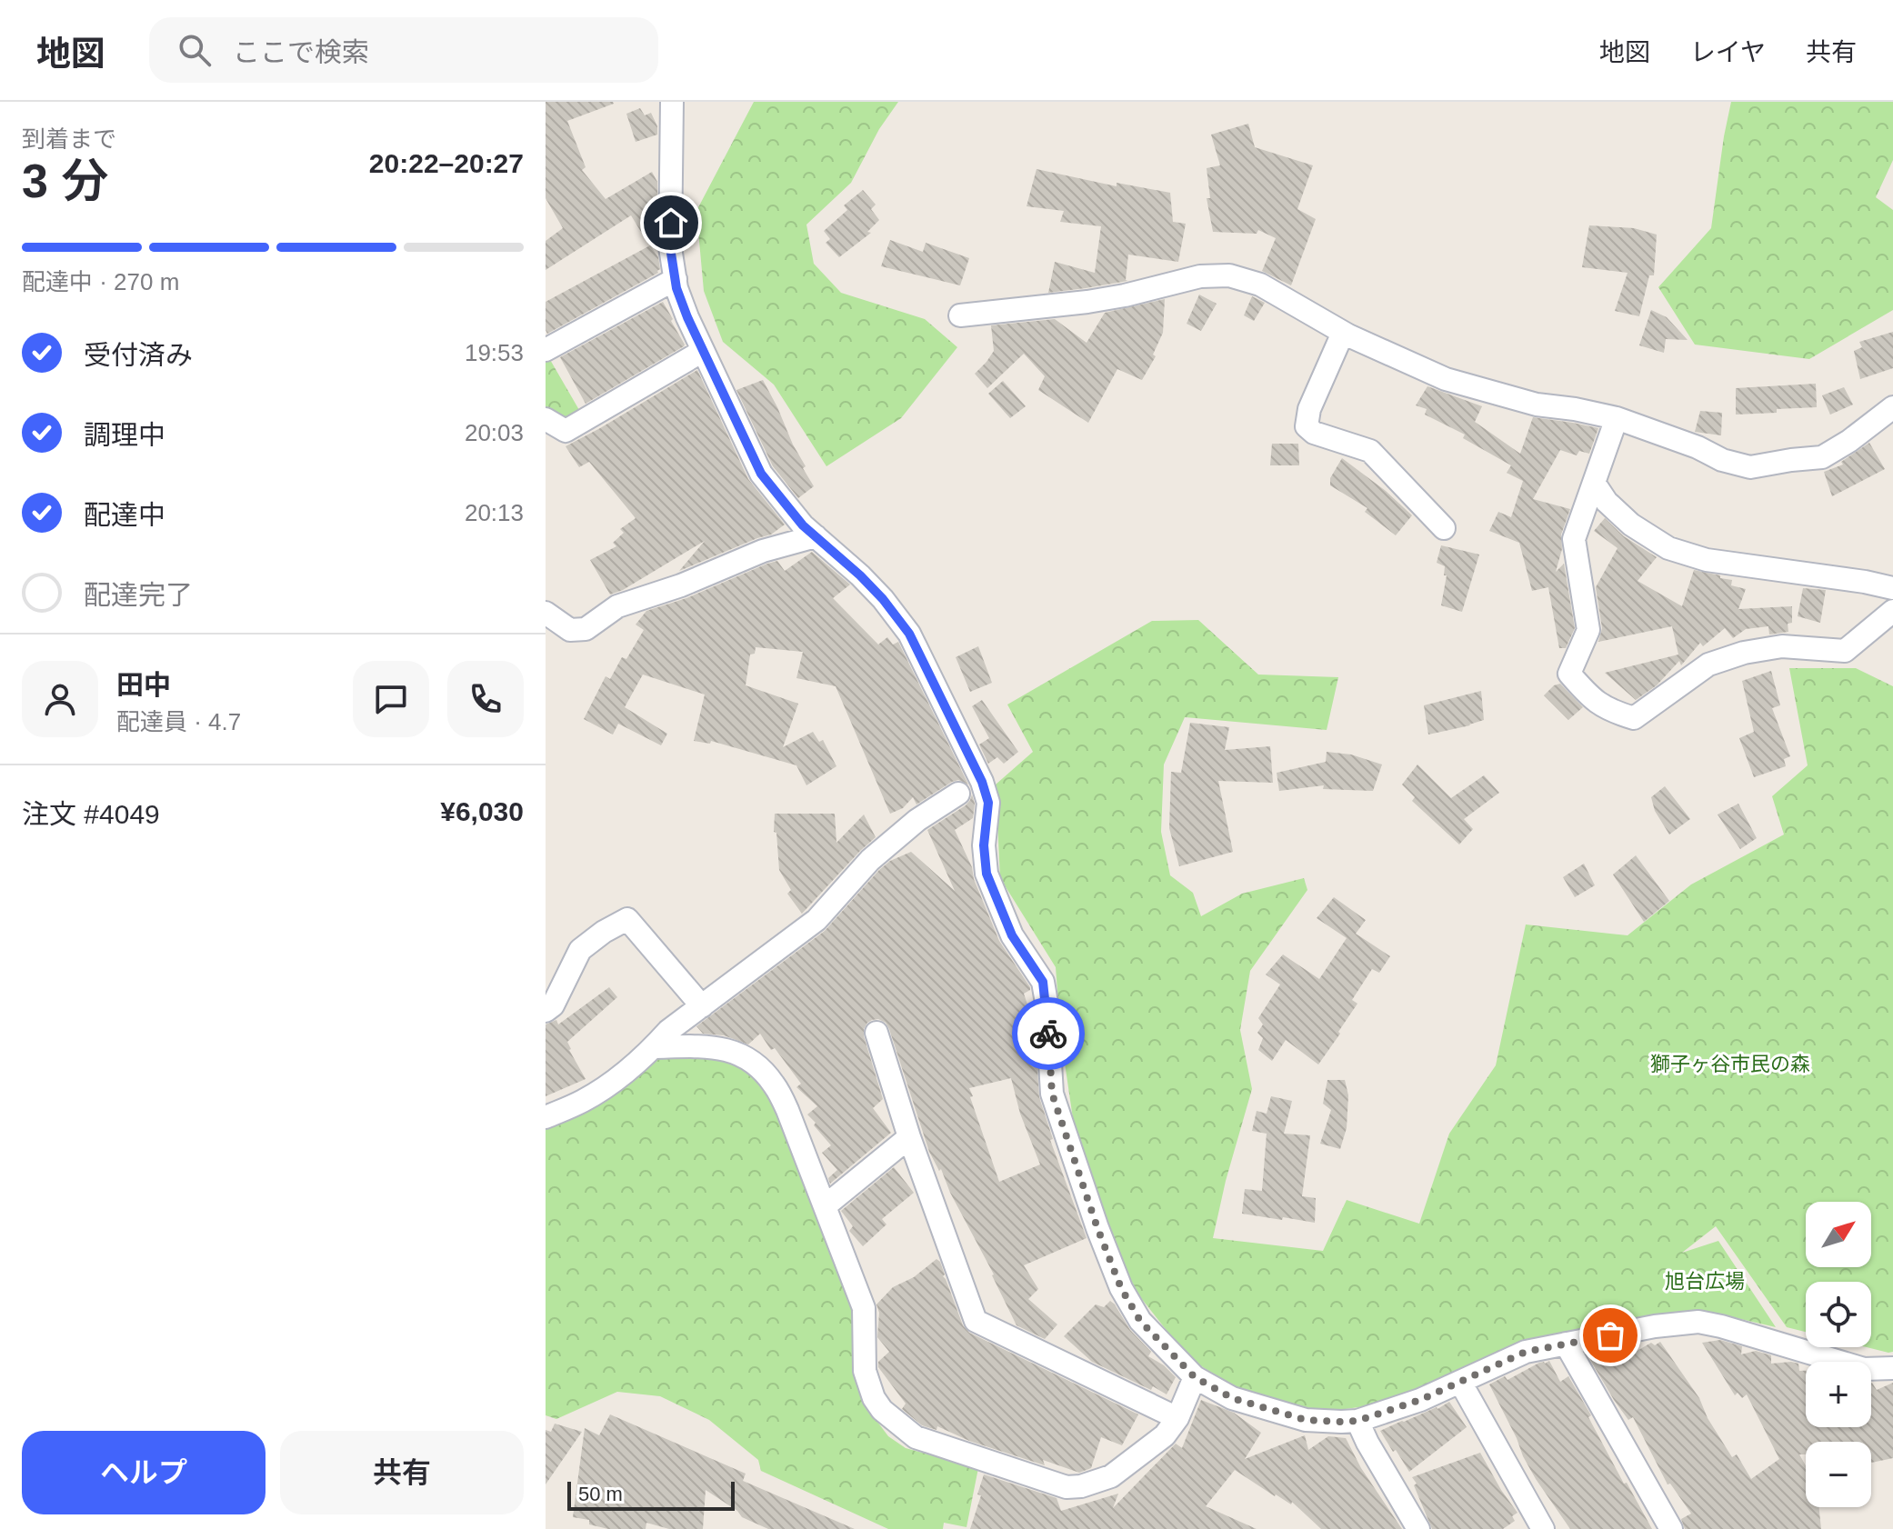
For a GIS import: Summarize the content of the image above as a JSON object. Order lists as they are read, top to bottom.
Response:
{
  "parks": ["獅子ヶ谷市民の森", "旭台広場"],
  "scale_bar": "50 m",
  "north": "top right",
  "page": {
    "header": "地図",
    "search": "ここで検索",
    "nav": ["地図", "レイヤ", "共有"],
    "heading": ["3 分", "到着まで", "20:22–20:27"],
    "panel": [
      "田中",
      "配達員 · 4.7",
      "注文 #4049",
      "¥6,030"
    ],
    "bar": "配達中 · 270 m",
    "list": [
      ["受付済み", "19:53"],
      ["調理中", "20:03"],
      ["配達中", "20:13"],
      "配達完了"
    ],
    "map_buttons": ["+", "−"],
    "buttons": ["ヘルプ", "共有"],
    "scale": "50 m"
  }
}
